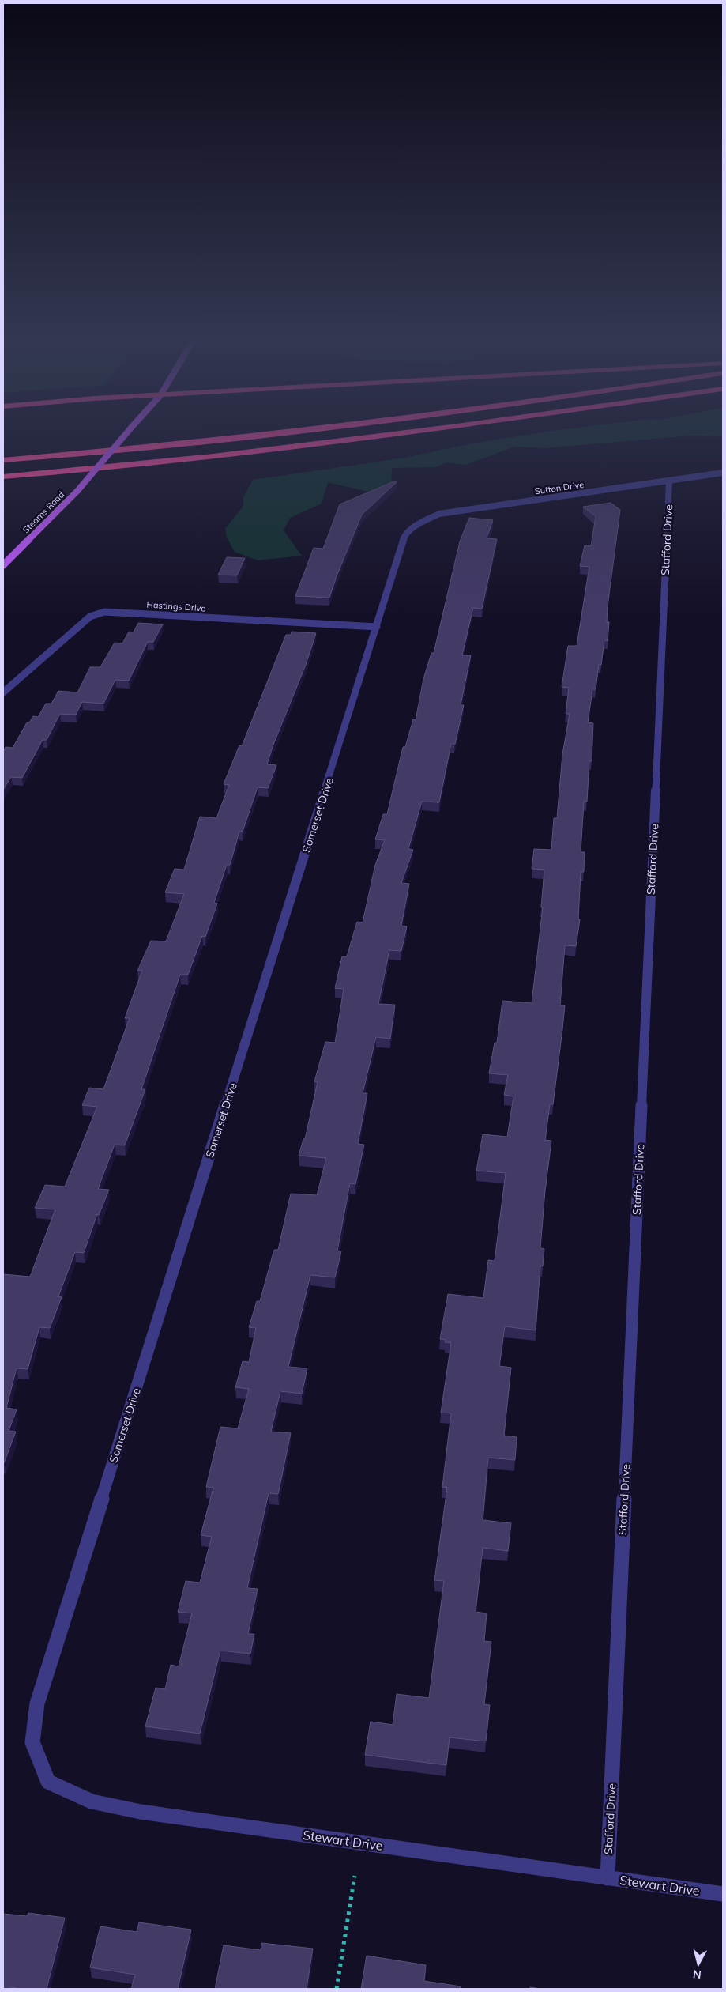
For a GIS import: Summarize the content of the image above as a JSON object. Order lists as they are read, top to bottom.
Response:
{
  "streets": {
    "main road": ["Stearns Road"],
    "street": [
      "Sutton Drive",
      "Stafford Drive",
      "Hastings Drive",
      "Somerset Drive",
      "Stewart Drive"
    ]
  },
  "crossings": [
    ["Sutton Drive", "Stafford Drive"],
    ["Sutton Drive", "Somerset Drive"],
    ["Stafford Drive", "Stewart Drive"],
    ["Hastings Drive", "Somerset Drive"],
    ["Somerset Drive", "Stewart Drive"]
  ],
  "north": "bottom"
}
